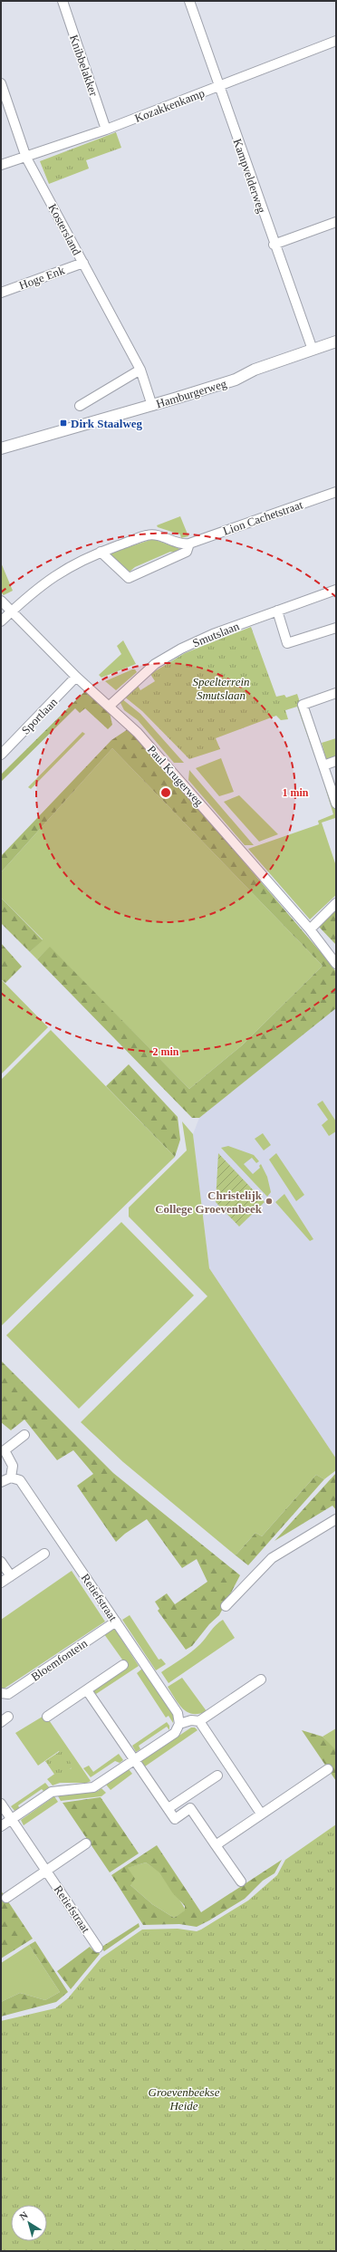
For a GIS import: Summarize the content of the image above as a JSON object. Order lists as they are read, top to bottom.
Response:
{
  "streets": {
    "street": [
      "Knibbelakker",
      "Kozakkenkamp",
      "Kampvelderweg",
      "Kostersland",
      "Hoge Enk",
      "Hamburgerweg",
      "Lion Cachetstraat",
      "Smutslaan",
      "Sportlaan",
      "Paul Krugerweg",
      "Retiefstraat",
      "Bloemfontein"
    ]
  },
  "crossings": [
    ["Knibbelakker", "Kozakkenkamp"],
    ["Kozakkenkamp", "Kampvelderweg"],
    ["Kozakkenkamp", "Kostersland"],
    ["Kampvelderweg", "Hamburgerweg"],
    ["Kostersland", "Hoge Enk"],
    ["Kostersland", "Hamburgerweg"],
    ["Lion Cachetstraat", "Paul Krugerweg"],
    ["Smutslaan", "Paul Krugerweg"],
    ["Sportlaan", "Paul Krugerweg"],
    ["Retiefstraat", "Bloemfontein"]
  ],
  "parks": ["Speelterrein Smutslaan", "Groevenbeekse Heide"],
  "places": {
    "transit": ["Dirk Staalweg"],
    "other": ["Christelijk College Groevenbeek"]
  },
  "north": "top left",
  "rings": ["1 min", "2 min"]
}
